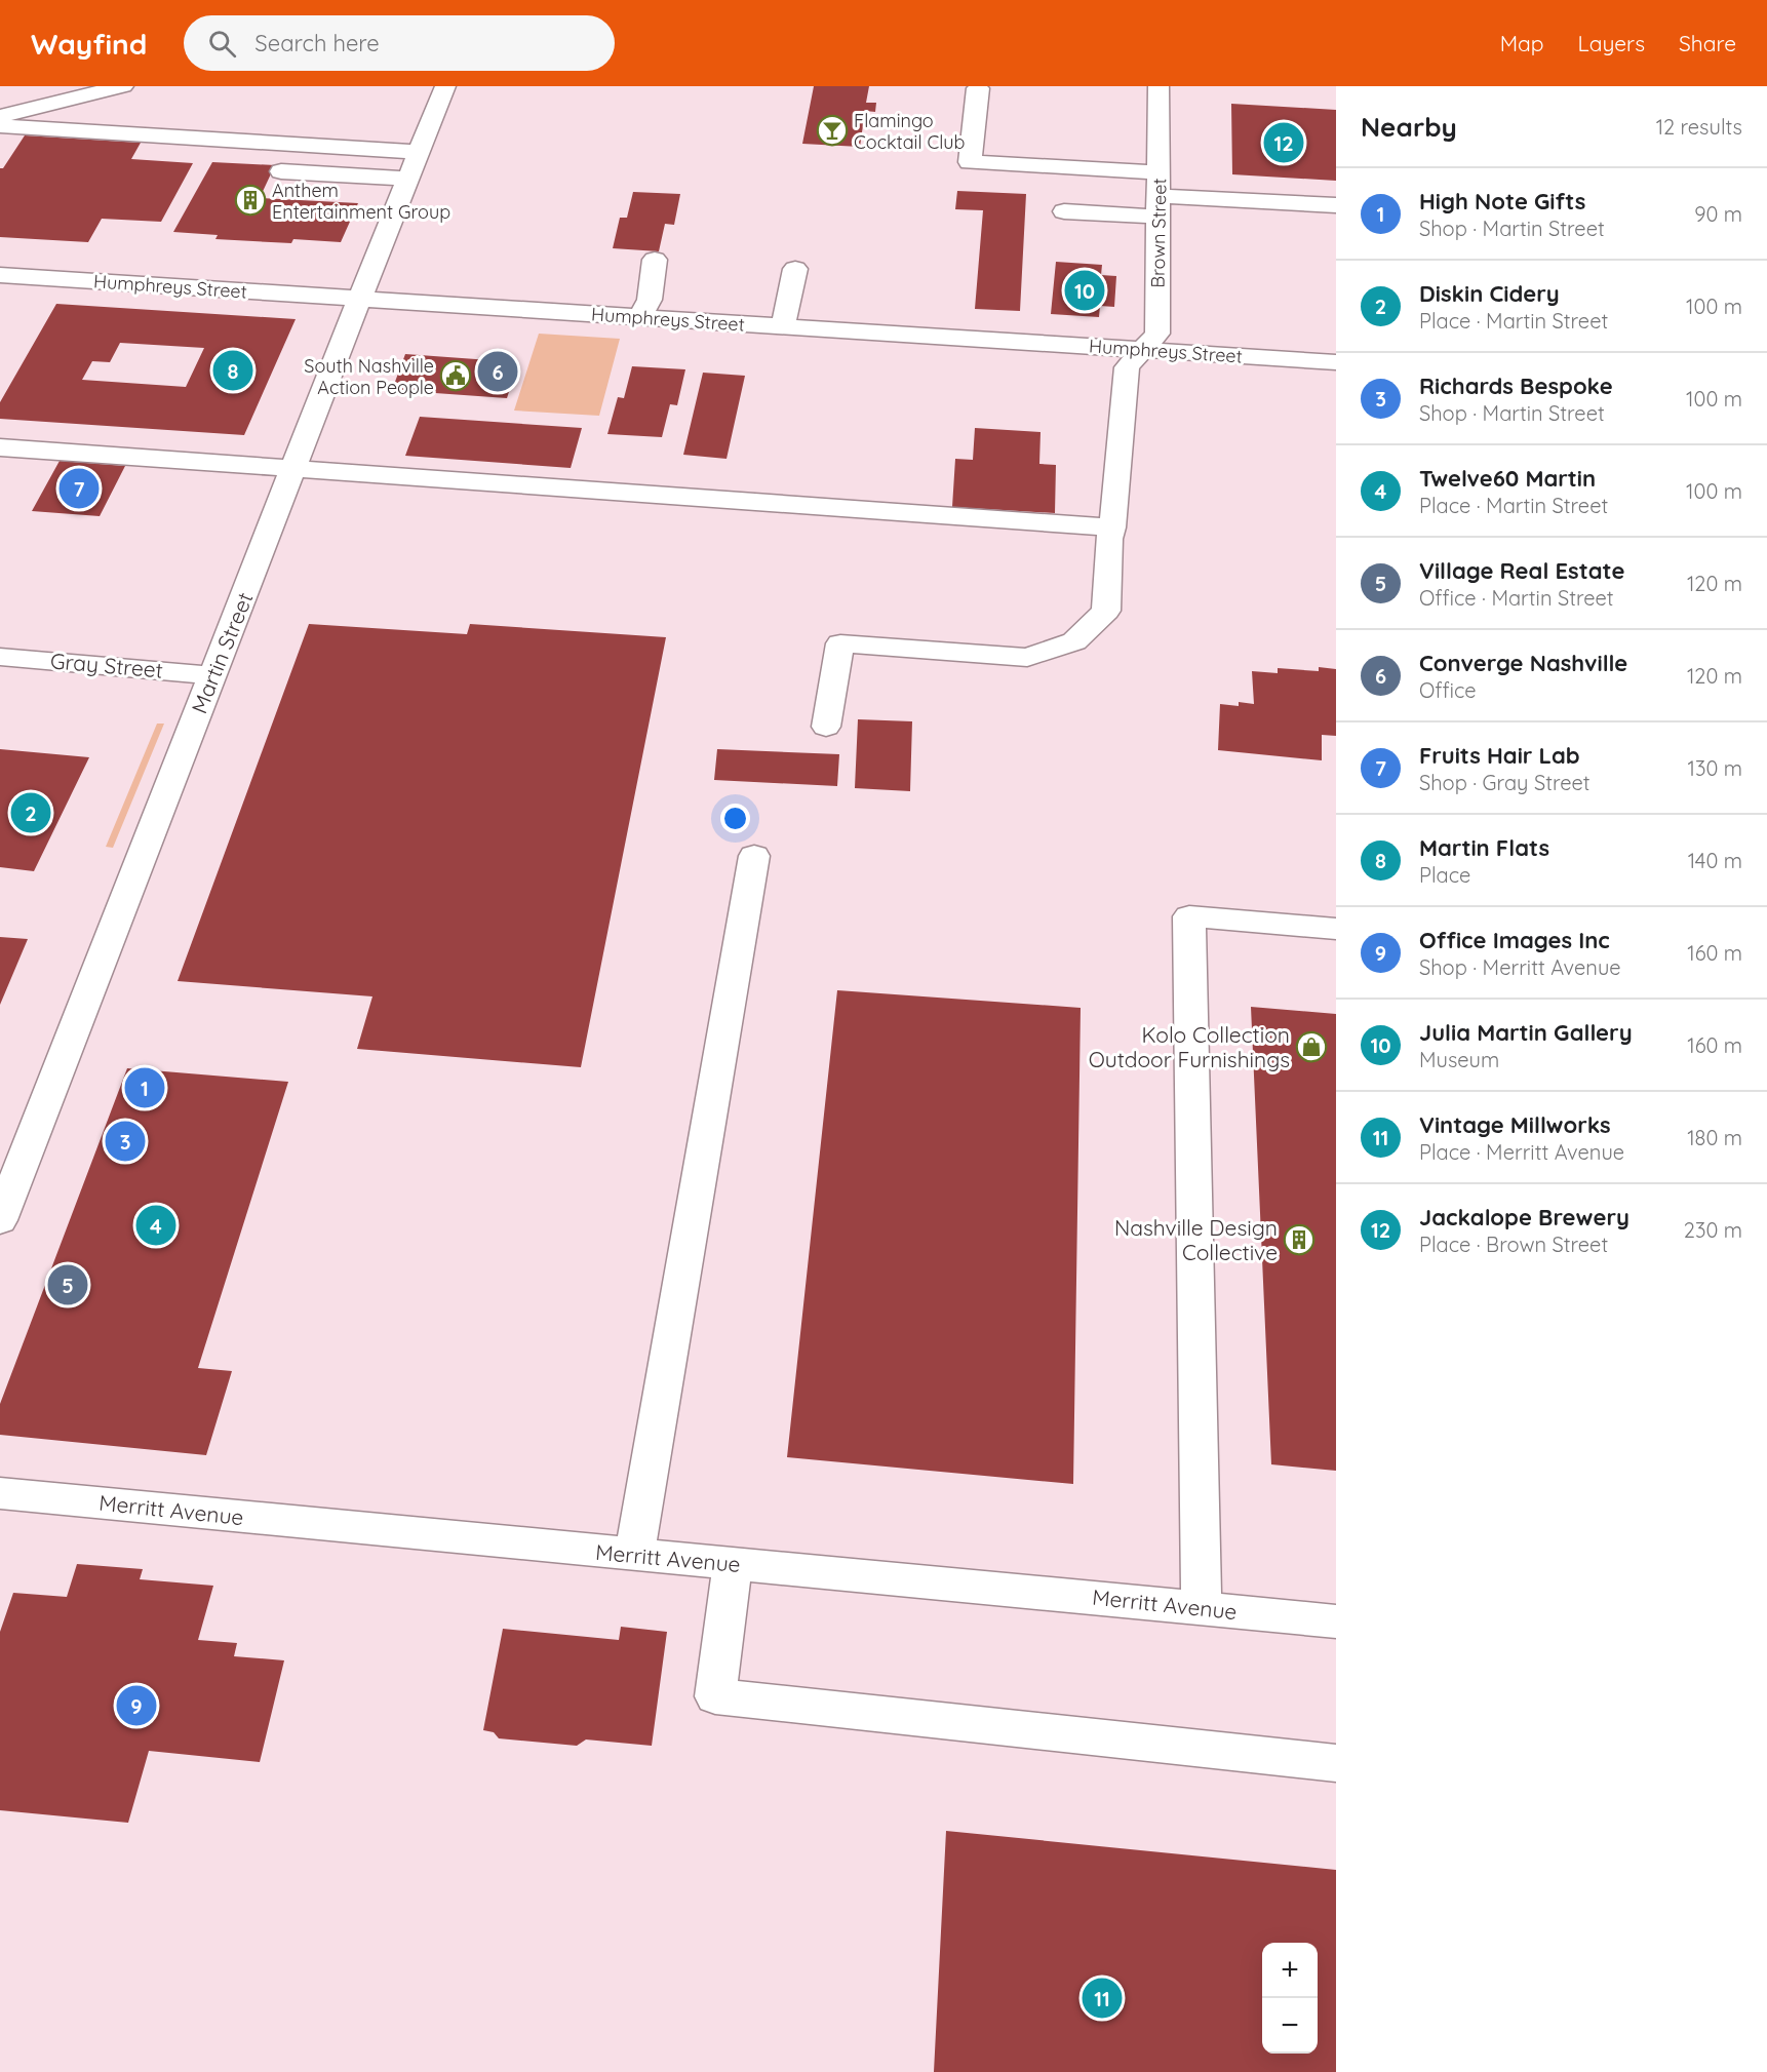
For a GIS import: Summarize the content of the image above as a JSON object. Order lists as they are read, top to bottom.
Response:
{
  "streets": {
    "street": [
      "Brown Street",
      "Humphreys Street",
      "Martin Street",
      "Gray Street",
      "Merritt Avenue"
    ]
  },
  "crossings": [
    ["Brown Street", "Humphreys Street"],
    ["Humphreys Street", "Martin Street"],
    ["Martin Street", "Gray Street"]
  ],
  "places": {
    "bar": ["Flamingo Cocktail Club"],
    "building": ["Anthem Entertainment Group", "Nashville Design Collective"],
    "public building": ["South Nashville Action People"],
    "shop": ["Kolo Collection Outdoor Furnishings"]
  },
  "page": {
    "header": "Wayfind",
    "search": "Search here",
    "nav": ["Map", "Layers", "Share"],
    "heading": ["Nearby", "12 results"],
    "pins": [
      "12",
      "10",
      "8",
      "6",
      "7",
      "2",
      "1",
      "3",
      "4",
      "5",
      "9",
      "11"
    ],
    "list": [
      {
        "mark": "1",
        "name": "High Note Gifts",
        "note": "Shop · Martin Street",
        "value": "90 m"
      },
      {
        "mark": "2",
        "name": "Diskin Cidery",
        "note": "Place · Martin Street",
        "value": "100 m"
      },
      {
        "mark": "3",
        "name": "Richards Bespoke",
        "note": "Shop · Martin Street",
        "value": "100 m"
      },
      {
        "mark": "4",
        "name": "Twelve60 Martin",
        "note": "Place · Martin Street",
        "value": "100 m"
      },
      {
        "mark": "5",
        "name": "Village Real Estate",
        "note": "Office · Martin Street",
        "value": "120 m"
      },
      {
        "mark": "6",
        "name": "Converge Nashville",
        "note": "Office",
        "value": "120 m"
      },
      {
        "mark": "7",
        "name": "Fruits Hair Lab",
        "note": "Shop · Gray Street",
        "value": "130 m"
      },
      {
        "mark": "8",
        "name": "Martin Flats",
        "note": "Place",
        "value": "140 m"
      },
      {
        "mark": "9",
        "name": "Office Images Inc",
        "note": "Shop · Merritt Avenue",
        "value": "160 m"
      },
      {
        "mark": "10",
        "name": "Julia Martin Gallery",
        "note": "Museum",
        "value": "160 m"
      },
      {
        "mark": "11",
        "name": "Vintage Millworks",
        "note": "Place · Merritt Avenue",
        "value": "180 m"
      },
      {
        "mark": "12",
        "name": "Jackalope Brewery",
        "note": "Place · Brown Street",
        "value": "230 m"
      }
    ],
    "map_buttons": ["+", "−"]
  }
}
